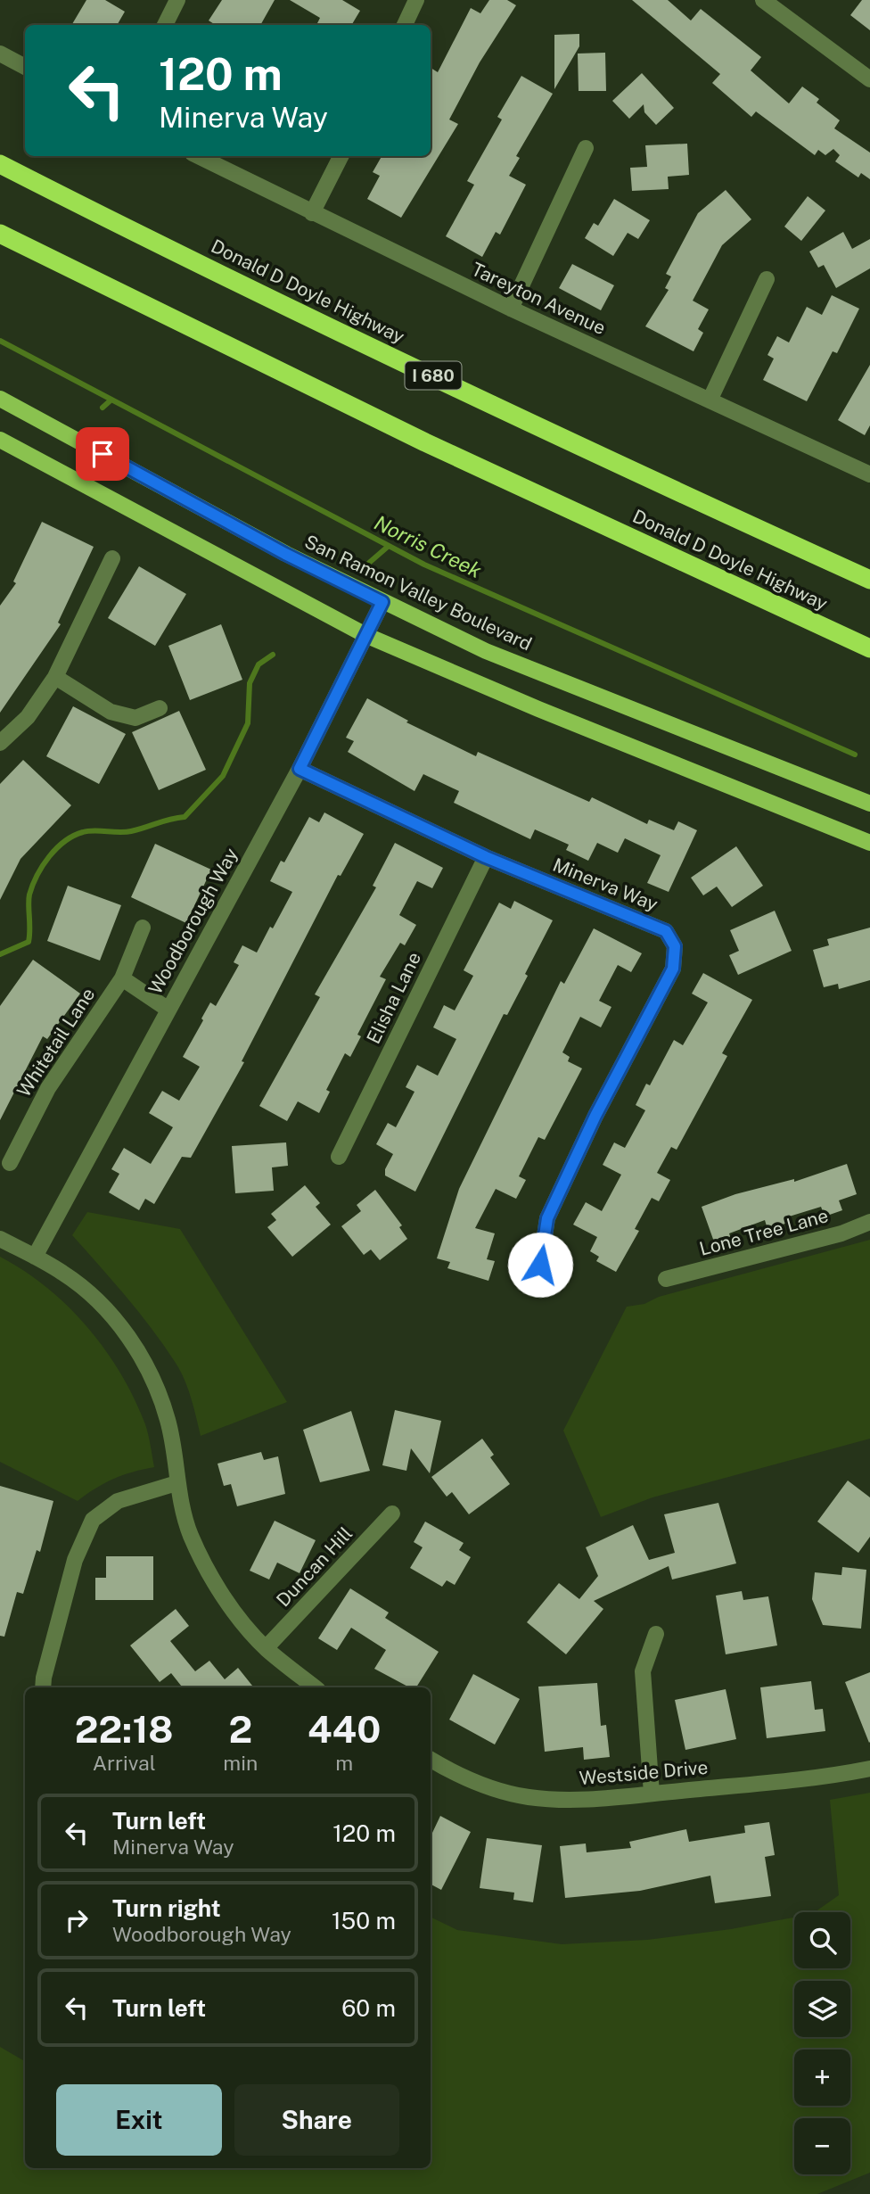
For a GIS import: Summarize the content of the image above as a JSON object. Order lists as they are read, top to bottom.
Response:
{
  "streets": {
    "highway": ["Donald D Doyle Highway", "I 680"],
    "main road": ["San Ramon Valley Boulevard"],
    "street": [
      "Tareyton Avenue",
      "Minerva Way",
      "Woodborough Way",
      "Elisha Lane",
      "Whitetail Lane",
      "Lone Tree Lane",
      "Duncan Hill",
      "Westside Drive"
    ]
  },
  "crossings": [
    ["San Ramon Valley Boulevard", "Woodborough Way"],
    ["Minerva Way", "Woodborough Way"],
    ["Minerva Way", "Elisha Lane"]
  ],
  "water": ["Norris Creek"],
  "page": {
    "turn": ["120 m", "Minerva Way"],
    "eta": [
      "22:18",
      "Arrival",
      "2",
      "min",
      "440",
      "m"
    ],
    "list": [
      {
        "name": "Turn left",
        "note": "Minerva Way",
        "value": "120 m"
      },
      {
        "name": "Turn right",
        "note": "Woodborough Way",
        "value": "150 m"
      },
      {
        "name": "Turn left",
        "value": "60 m"
      }
    ],
    "map_buttons": ["+", "−"],
    "buttons": ["Exit", "Share"]
  }
}
